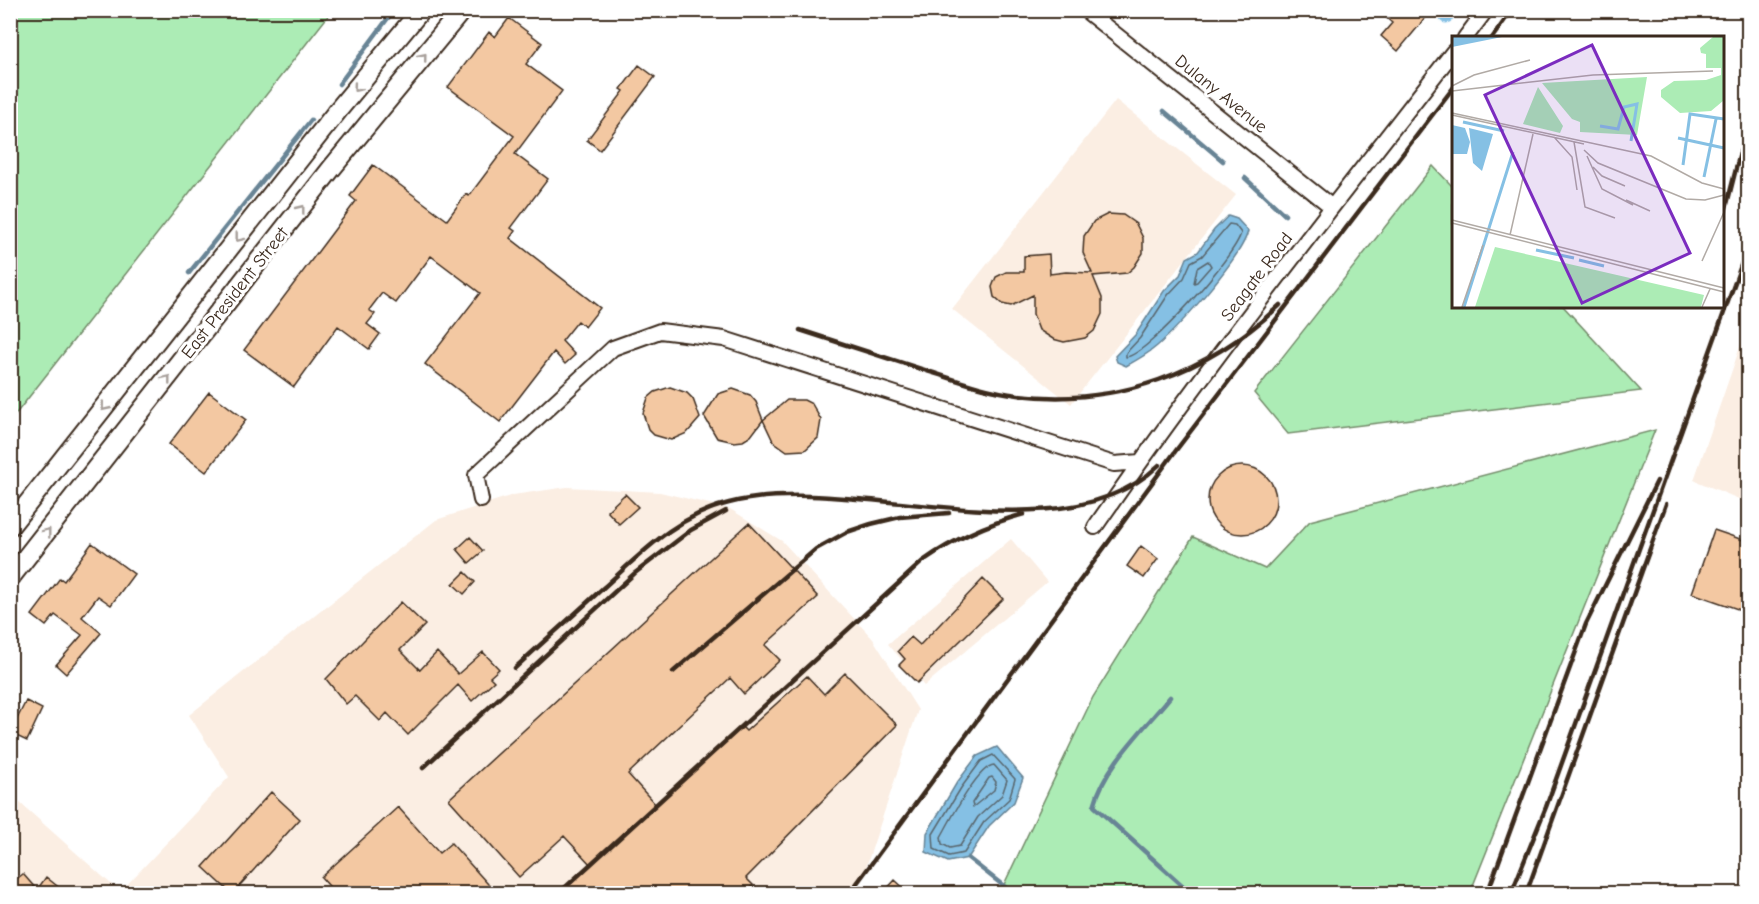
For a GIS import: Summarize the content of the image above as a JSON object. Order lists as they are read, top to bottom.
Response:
{
  "streets": {
    "main road": ["East President Street"],
    "street": ["Dulany Avenue", "Seagate Road"]
  },
  "crossings": [
    ["Dulany Avenue", "Seagate Road"]
  ]
}
